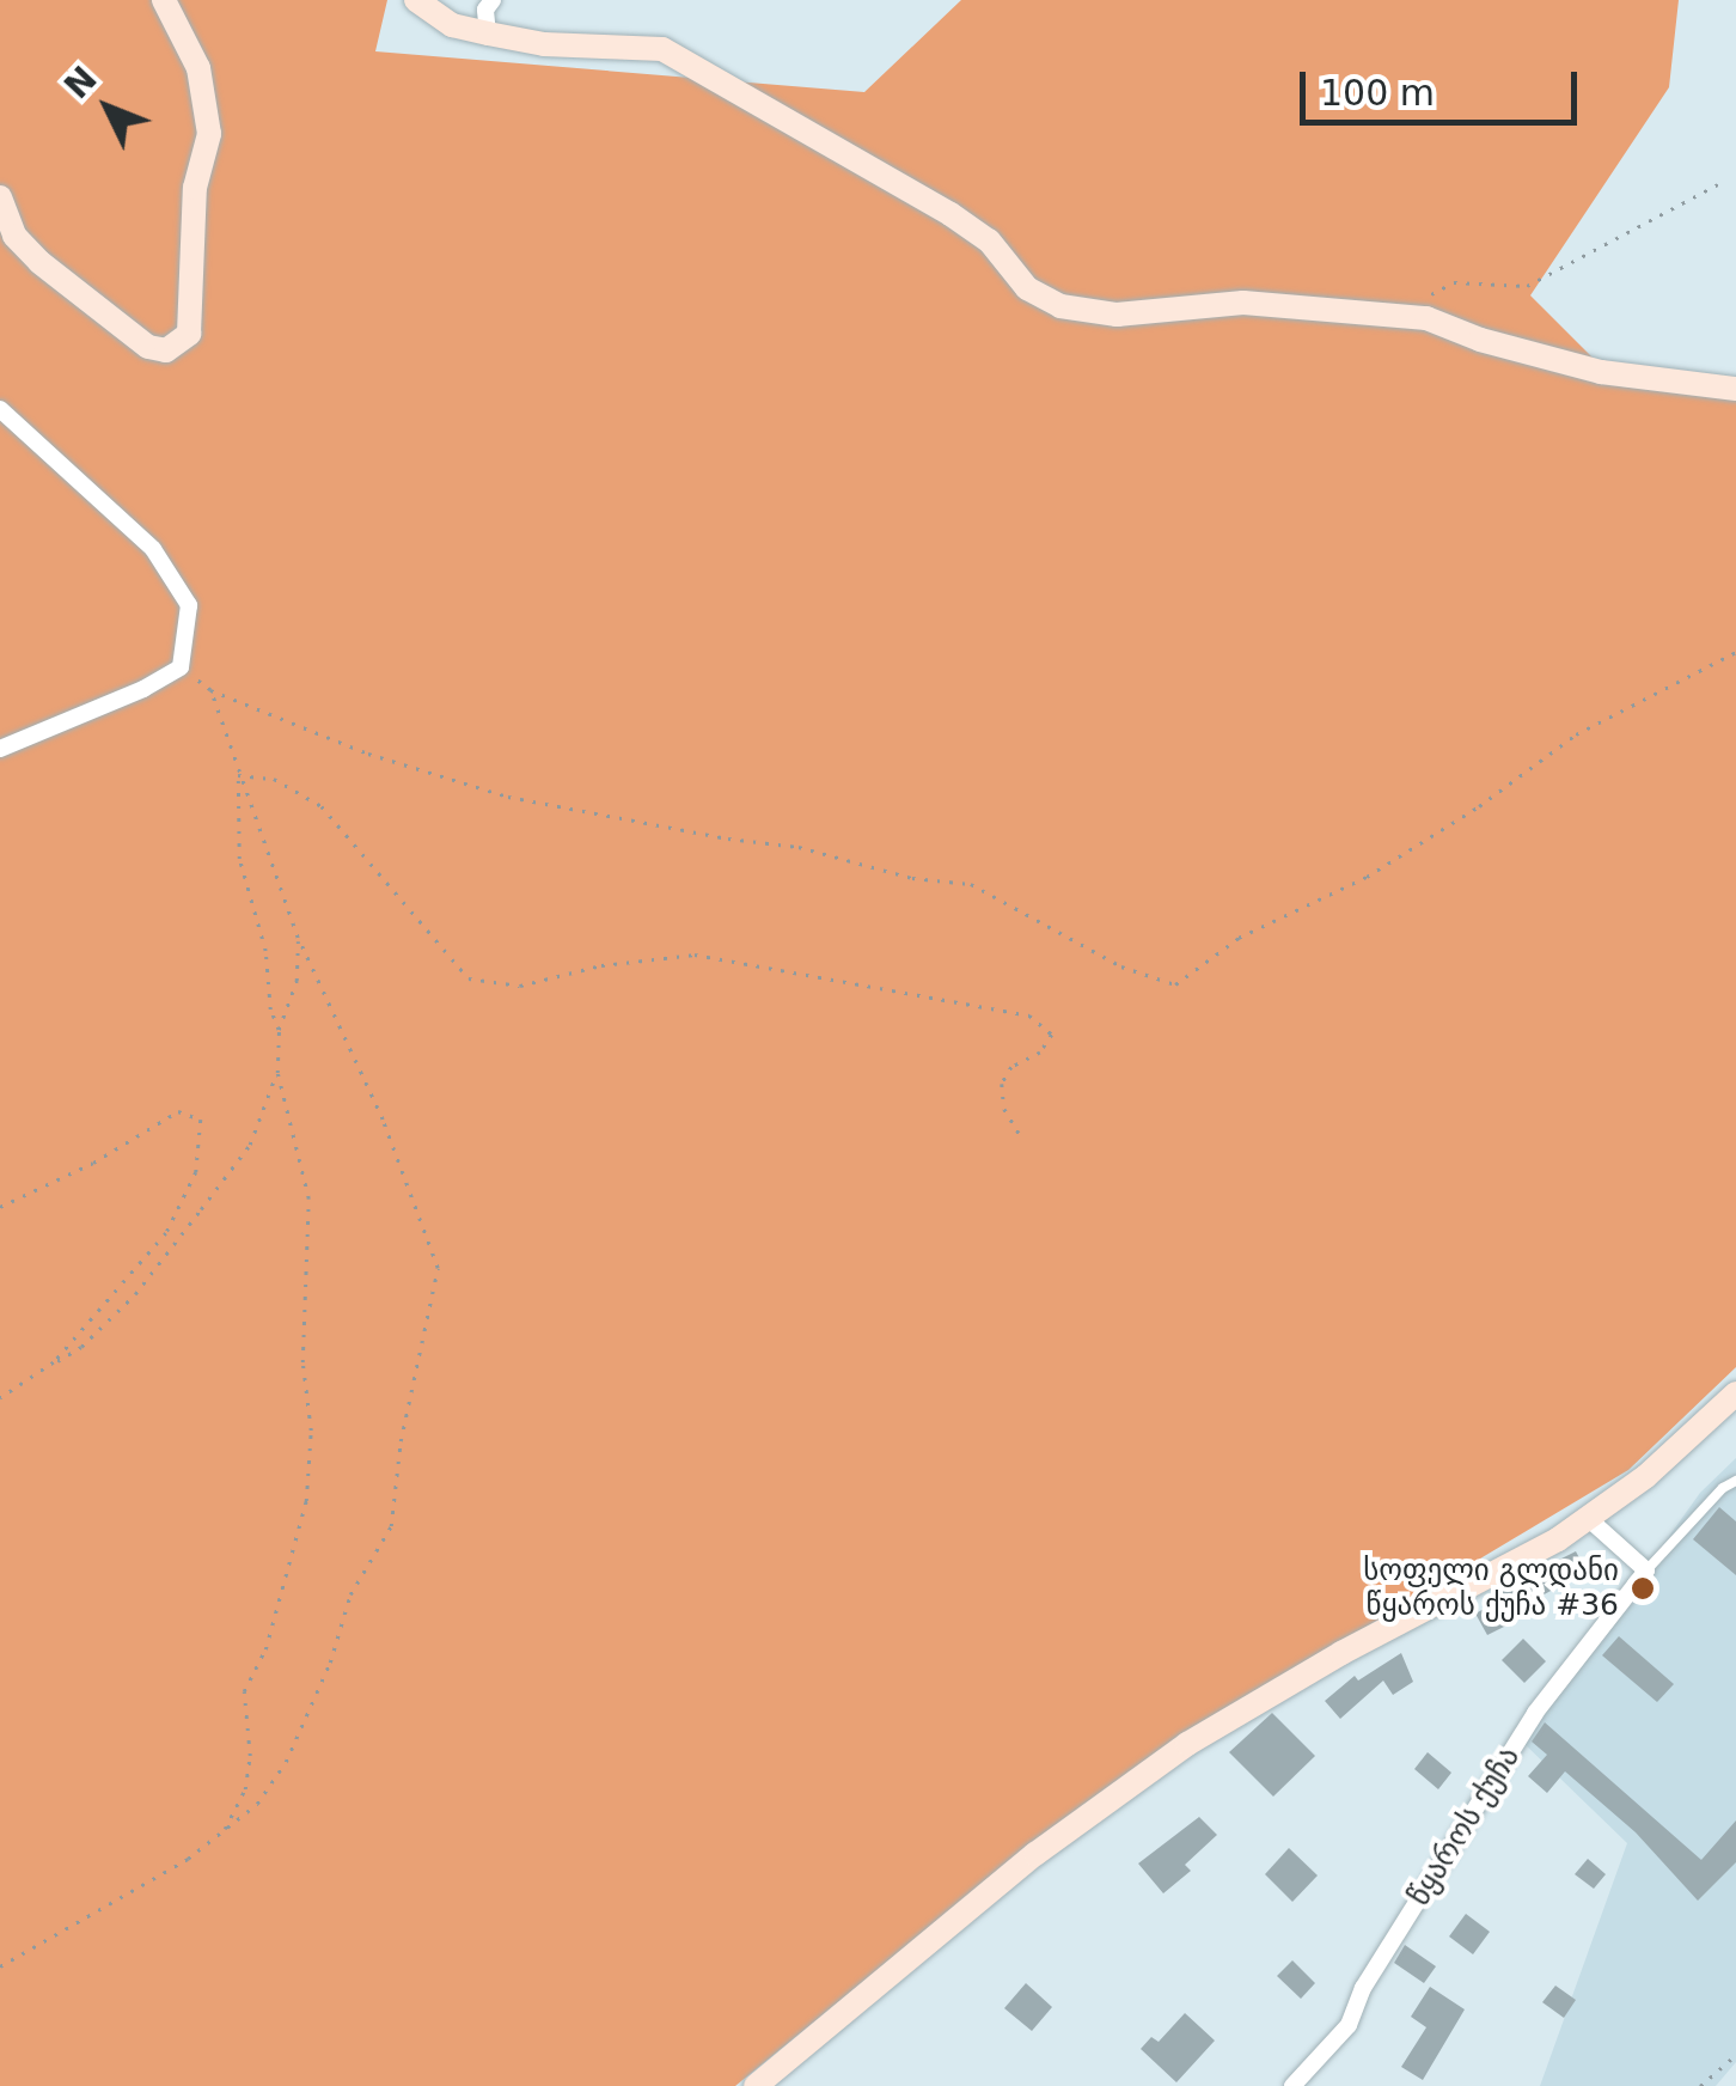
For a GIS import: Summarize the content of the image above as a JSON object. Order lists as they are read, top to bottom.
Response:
{
  "streets": {
    "street": ["წყაროს ქუჩა"]
  },
  "places": ["სოფელი გლდანი წყაროს ქუჩა #36"],
  "scale_bar": "100 m",
  "north": "top left"
}
